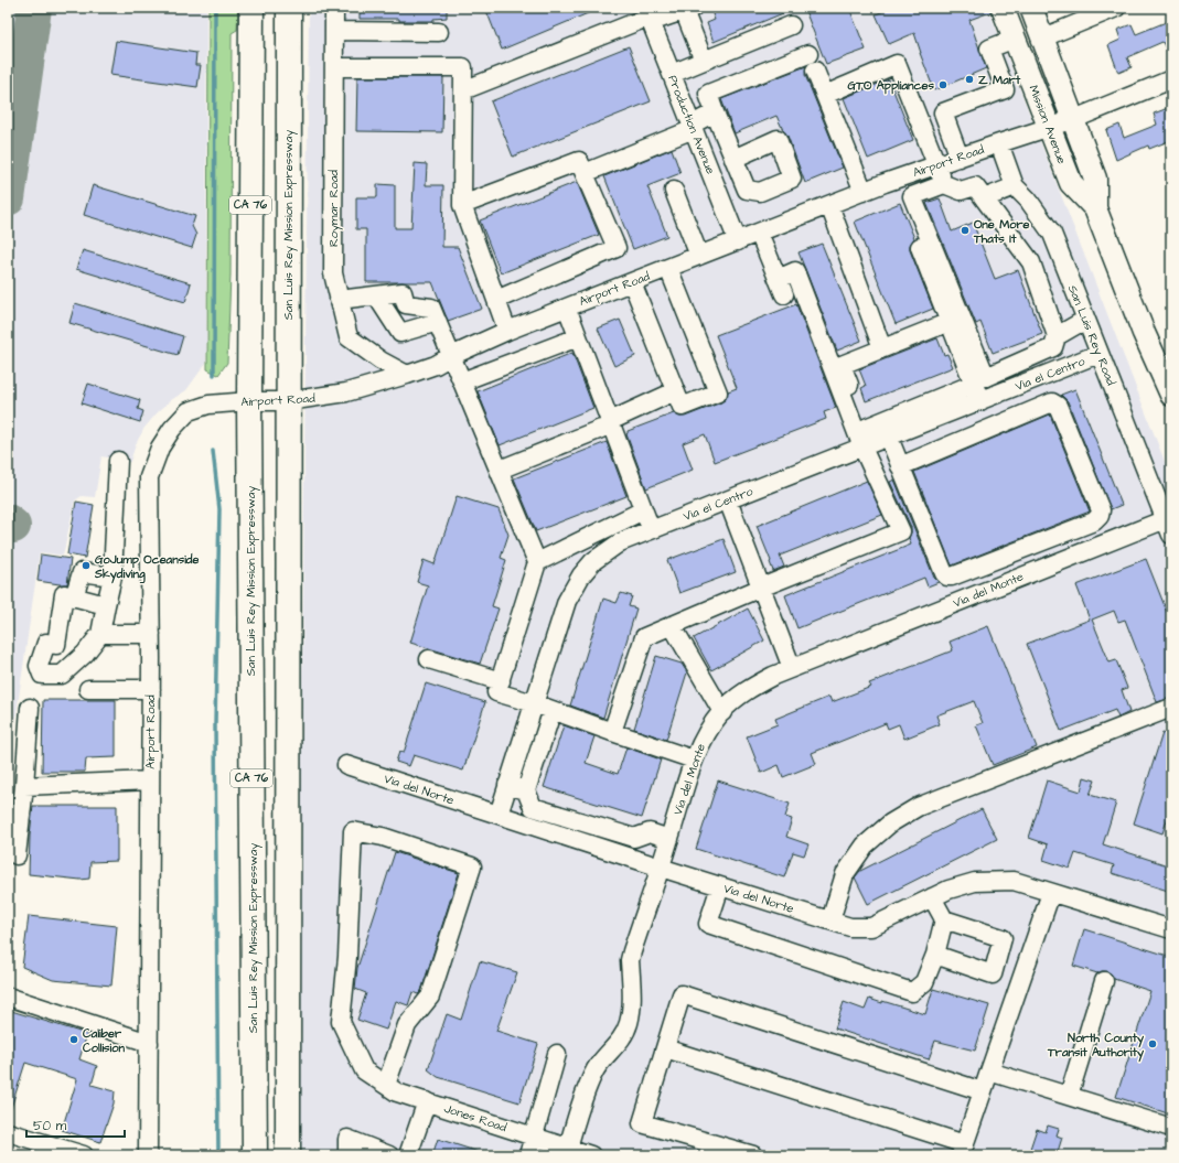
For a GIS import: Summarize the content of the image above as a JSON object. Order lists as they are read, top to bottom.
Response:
{
  "streets": {
    "highway": ["CA 76", "San Luis Rey Mission Expressway"],
    "main road": ["Mission Avenue"],
    "street": [
      "Production Avenue",
      "Airport Road",
      "Roymar Road",
      "San Luis Rey Road",
      "Via el Centro",
      "Via del Monte",
      "Via del Norte",
      "Jones Road"
    ]
  },
  "crossings": [
    ["Production Avenue", "Airport Road"],
    ["Mission Avenue", "Airport Road"],
    ["Airport Road", "Roymar Road"],
    ["Airport Road", "San Luis Rey Mission Expressway"],
    ["Airport Road", "San Luis Rey Road"],
    ["San Luis Rey Road", "Via el Centro"],
    ["San Luis Rey Road", "Via del Monte"],
    ["Via el Centro", "Via del Norte"],
    ["Via del Monte", "Via del Norte"],
    ["Via del Monte", "Jones Road"]
  ],
  "places": [
    "Z Mart",
    "GTO Appliances",
    "One More Thats It",
    "GoJump Oceanside Skydiving",
    "Caliber Collision",
    "North County Transit Authority"
  ],
  "scale_bar": "50 m"
}
